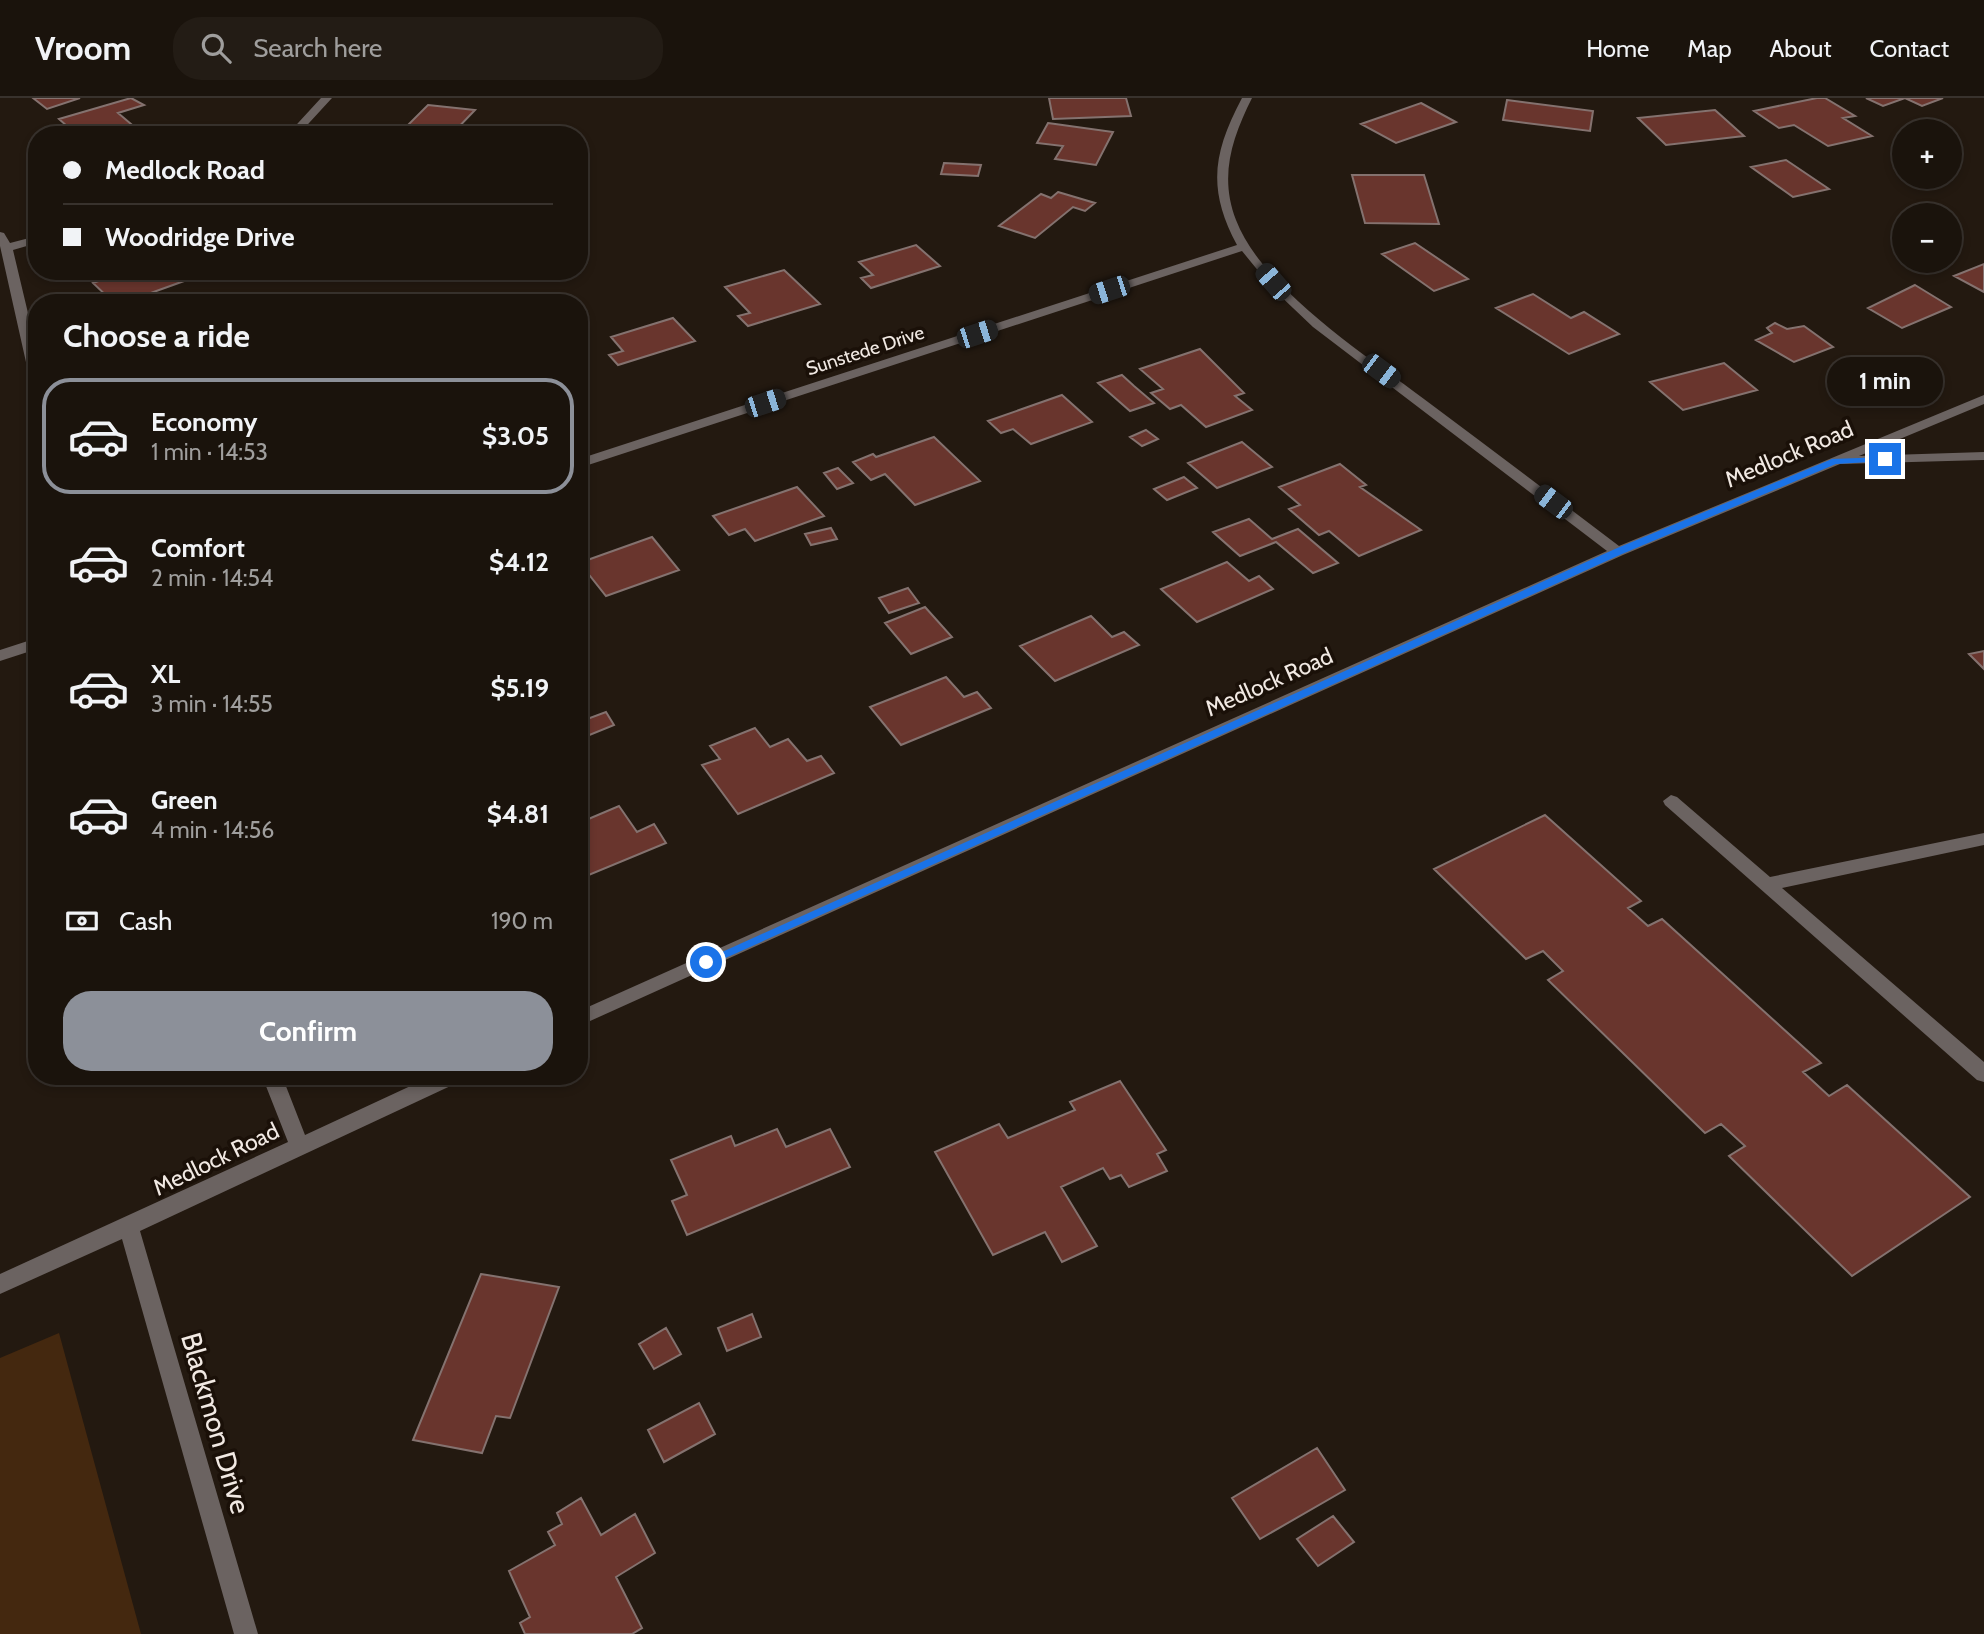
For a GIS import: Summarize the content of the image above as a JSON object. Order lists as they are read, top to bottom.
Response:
{
  "streets": {
    "street": ["Sunstede Drive", "Medlock Road", "Blackmon Drive"]
  },
  "crossings": [
    ["Medlock Road", "Blackmon Drive"]
  ],
  "page": {
    "header": "Vroom",
    "search": "Search here",
    "nav": [
      "Home",
      "Map",
      "About",
      "Contact"
    ],
    "map_buttons": ["+", "−"],
    "banner": ["Medlock Road", "Woodridge Drive"],
    "heading": "Choose a ride",
    "bubble": "1 min",
    "list": [
      {
        "name": "Economy",
        "note": "1 min · 14:53",
        "value": "$3.05"
      },
      {
        "name": "Comfort",
        "note": "2 min · 14:54",
        "value": "$4.12"
      },
      {
        "name": "XL",
        "note": "3 min · 14:55",
        "value": "$5.19"
      },
      {
        "name": "Green",
        "note": "4 min · 14:56",
        "value": "$4.81"
      }
    ],
    "pay": ["Cash", "190 m"],
    "buttons": "Confirm"
  }
}
